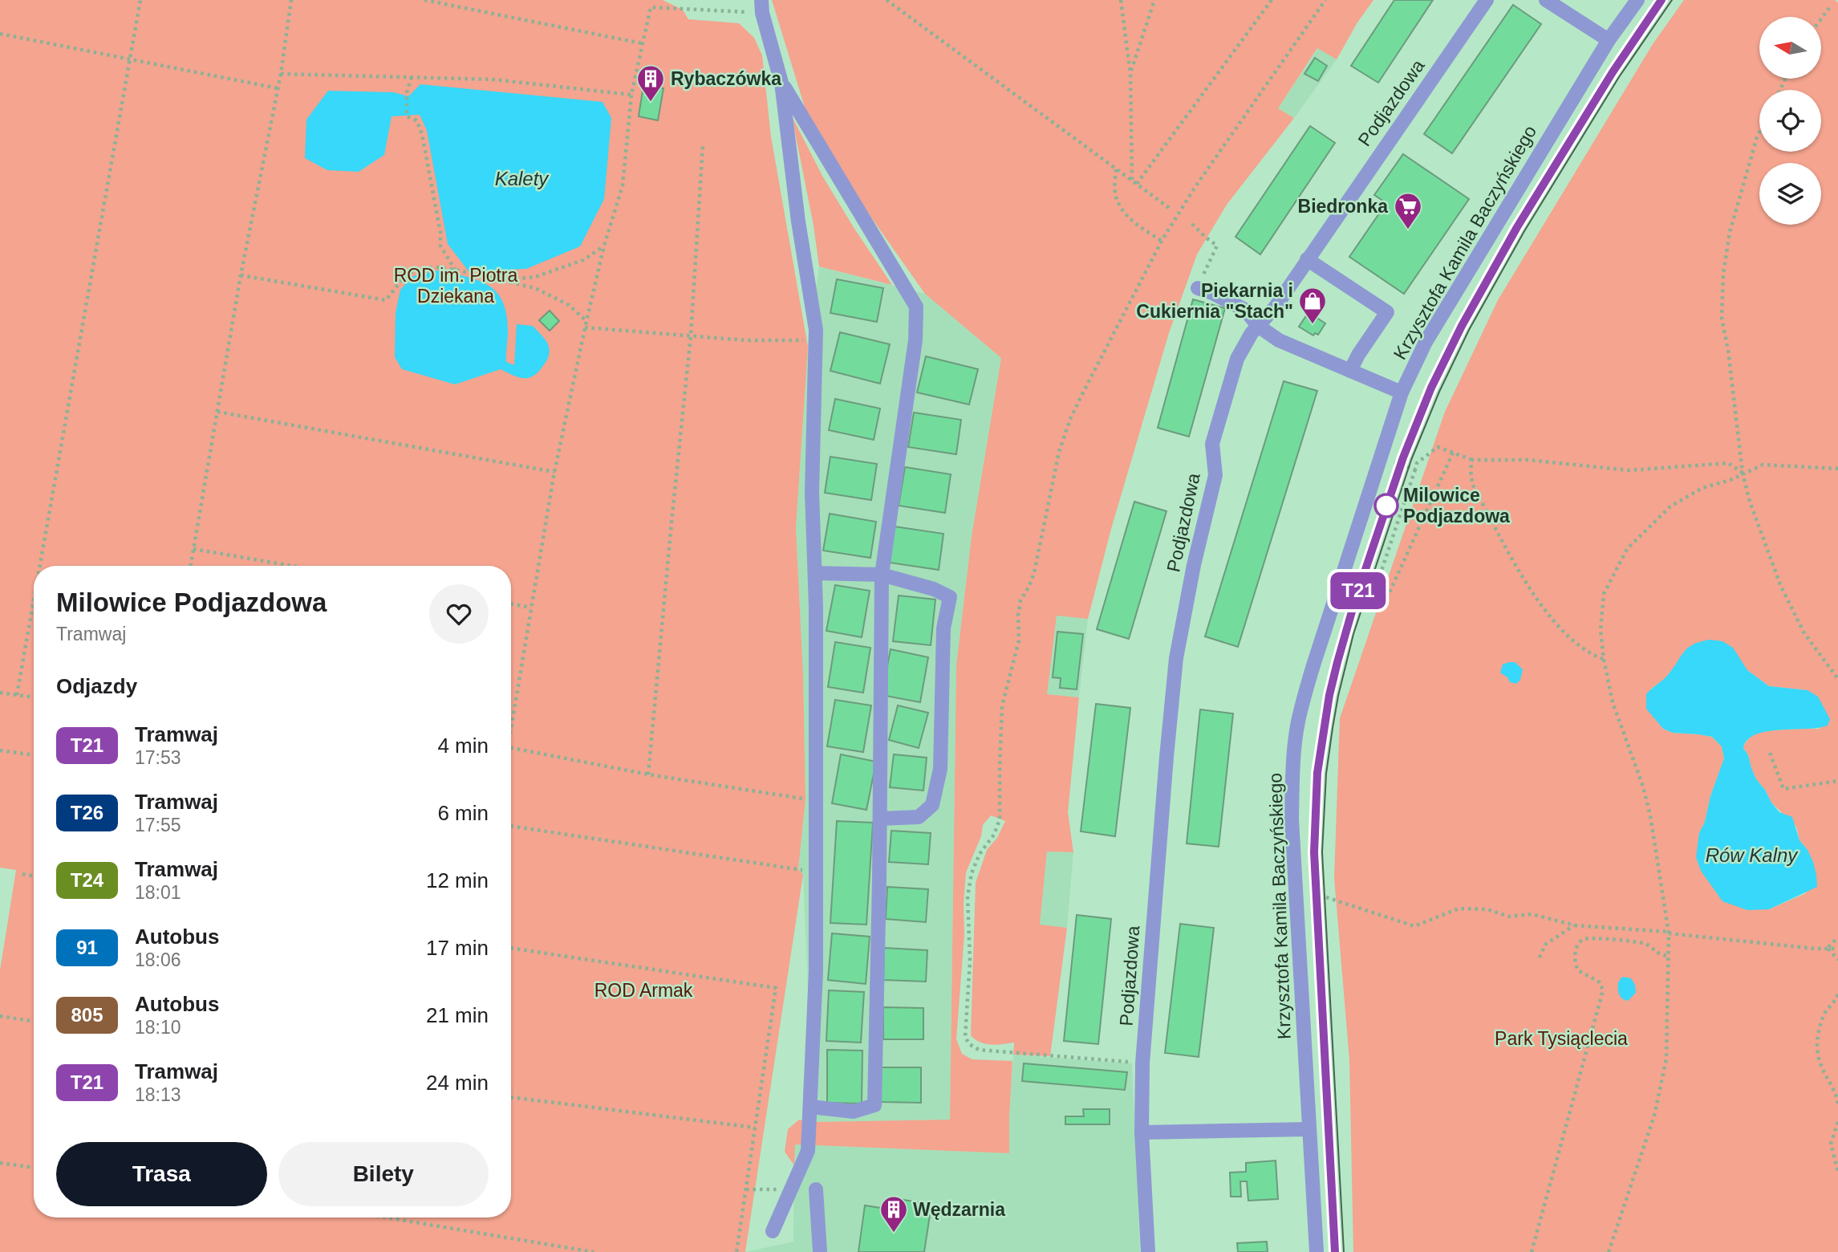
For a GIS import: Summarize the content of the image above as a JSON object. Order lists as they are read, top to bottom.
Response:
{
  "streets": {
    "street": ["Podjazdowa", "Krzysztofa Kamila Baczyńskiego"]
  },
  "water": ["Kalety", "Rów Kalny"],
  "parks": ["ROD im. Piotra Dziekana", "ROD Armak", "Park Tysiąclecia"],
  "places": {
    "building": ["Rybaczówka", "Wędzarnia"],
    "supermarket": ["Biedronka"],
    "shop": ["Piekarnia i Cukiernia \"Stach\""],
    "other": ["Milowice Podjazdowa"]
  },
  "lines": ["tram line T21"],
  "north": "left",
  "page": {
    "on_map": "T21",
    "heading": [
      ["Milowice Podjazdowa", "Tramwaj"],
      "Odjazdy"
    ],
    "list": [
      {
        "mark": "T21",
        "name": "Tramwaj",
        "note": "17:53",
        "value": "4 min"
      },
      {
        "mark": "T26",
        "name": "Tramwaj",
        "note": "17:55",
        "value": "6 min"
      },
      {
        "mark": "T24",
        "name": "Tramwaj",
        "note": "18:01",
        "value": "12 min"
      },
      {
        "mark": "91",
        "name": "Autobus",
        "note": "18:06",
        "value": "17 min"
      },
      {
        "mark": "805",
        "name": "Autobus",
        "note": "18:10",
        "value": "21 min"
      },
      {
        "mark": "T21",
        "name": "Tramwaj",
        "note": "18:13",
        "value": "24 min"
      }
    ],
    "buttons": ["Trasa", "Bilety"]
  }
}
